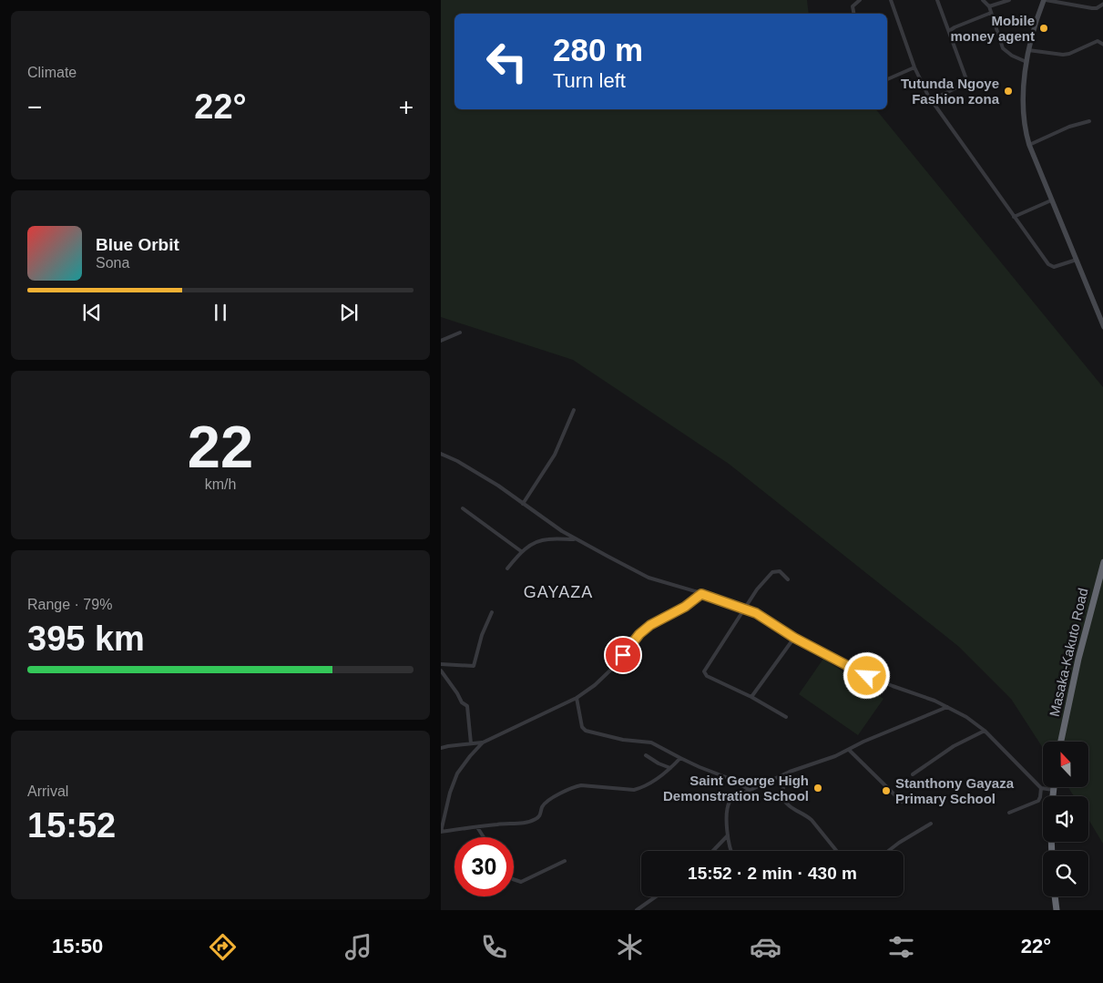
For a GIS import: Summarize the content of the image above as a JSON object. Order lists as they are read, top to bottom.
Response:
{
  "streets": {
    "highway": ["Masaka-Kakuto Road"]
  },
  "districts": ["GAYAZA"],
  "places": [
    "Mobile money agent",
    "Tutunda Ngoye Fashion zona",
    "Saint George High Demonstration School",
    "Stanthony Gayaza Primary School"
  ],
  "north": "top",
  "page": {
    "tile": [
      "Climate",
      ["22", "km/h"],
      ["Range · 79%", "395 km"],
      ["Arrival", "15:52"]
    ],
    "turn": ["280 m", "Turn left"],
    "heat": ["−", "22°", "+"],
    "song": ["Blue Orbit", "Sona"],
    "limit": "30",
    "trip": "15:52 · 2 min · 430 m",
    "tabs": ["15:50", "22°"]
  }
}
